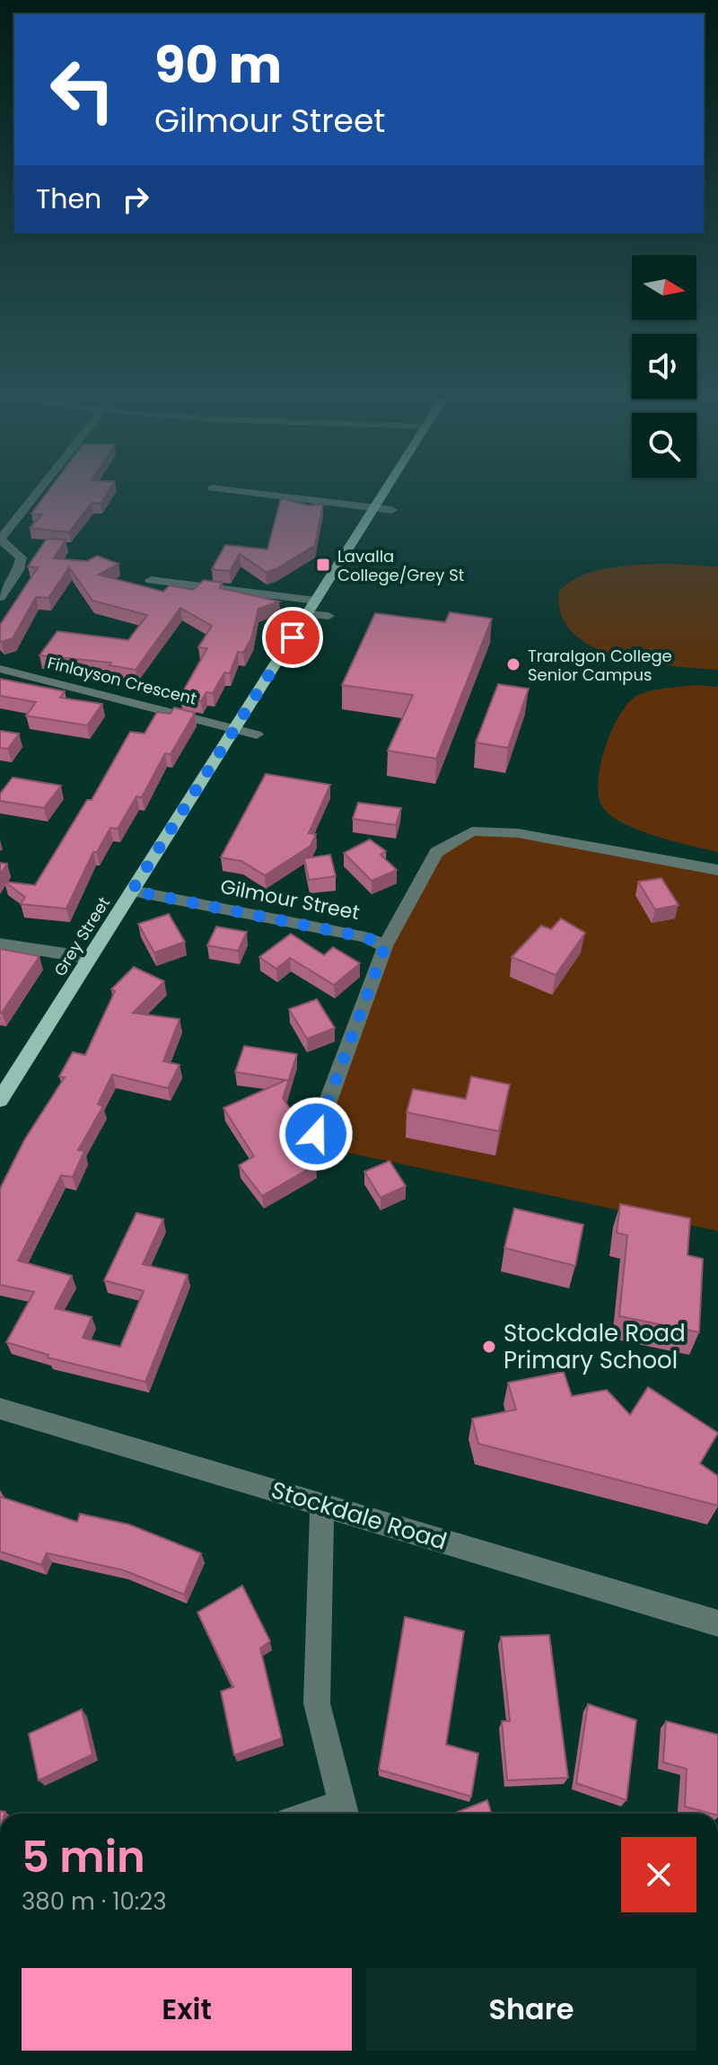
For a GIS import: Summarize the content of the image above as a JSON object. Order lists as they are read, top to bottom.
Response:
{
  "streets": {
    "main road": ["Grey Street"],
    "street": ["Finlayson Crescent", "Gilmour Street", "Stockdale Road"]
  },
  "crossings": [
    ["Finlayson Crescent", "Grey Street"],
    ["Gilmour Street", "Grey Street"]
  ],
  "places": {
    "transit": ["Lavalla College/Grey St"],
    "other": ["Traralgon College Senior Campus", "Stockdale Road Primary School"]
  },
  "north": "right",
  "page": {
    "turn": ["90 m", "Gilmour Street"],
    "then": "Then",
    "heading": ["5 min", "380 m · 10:23"],
    "buttons": ["Exit", "Share"]
  }
}
